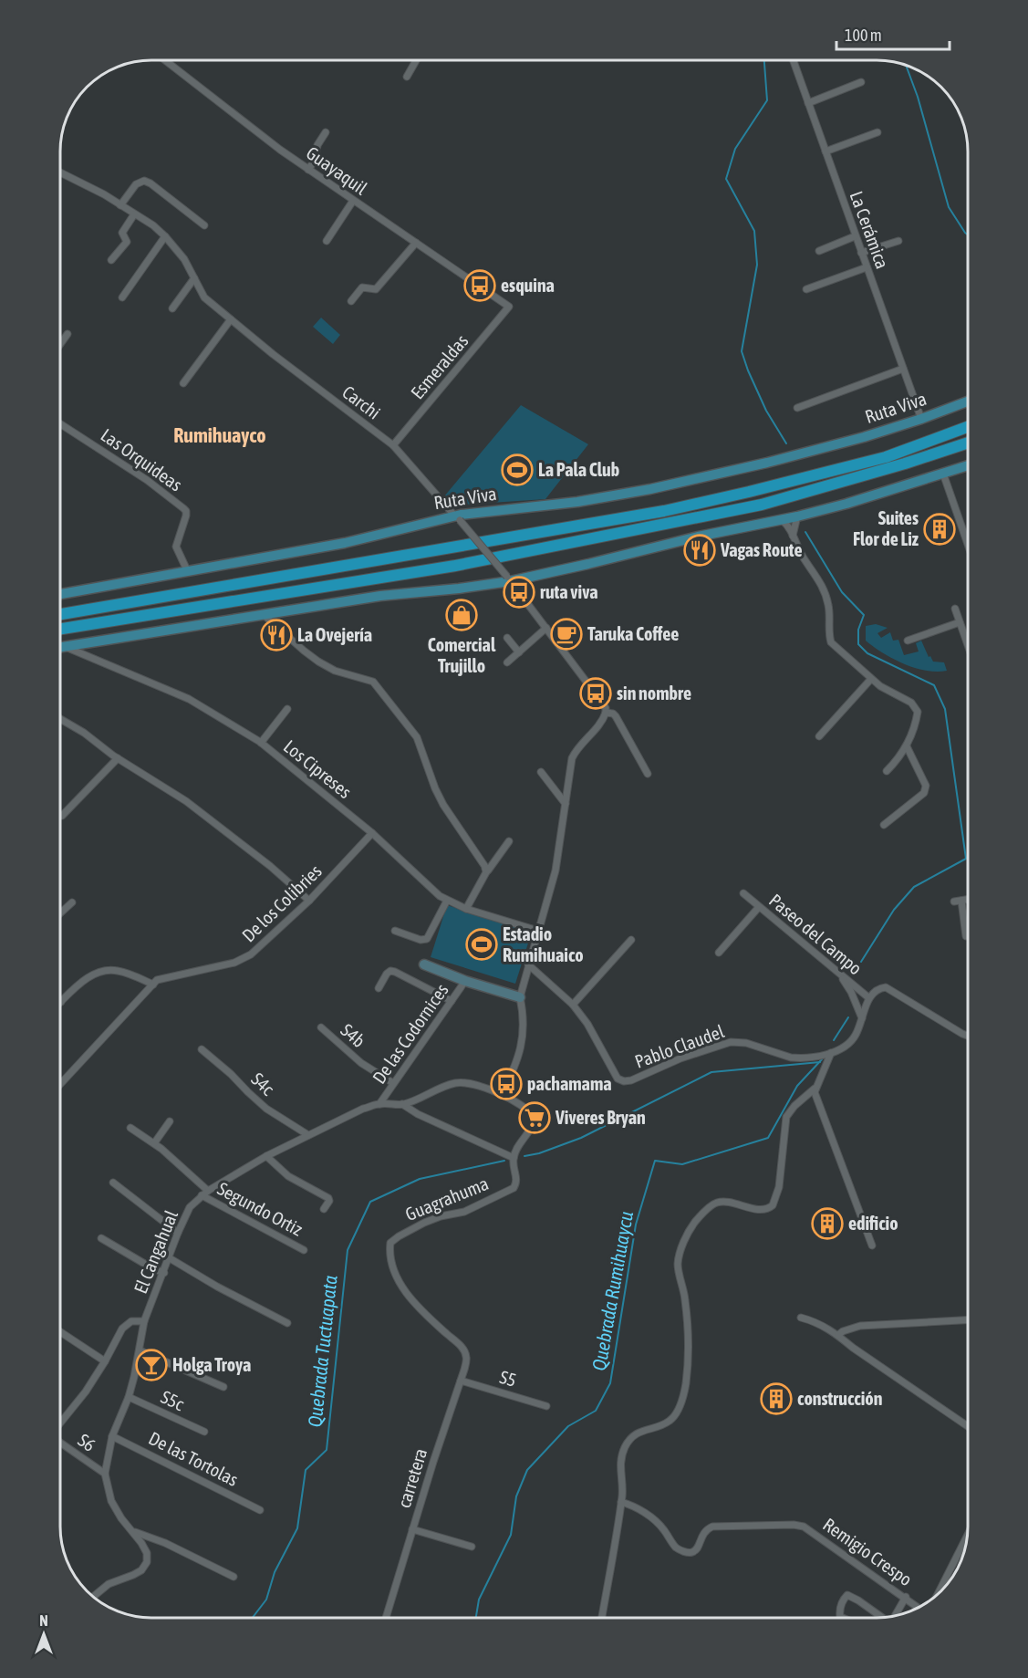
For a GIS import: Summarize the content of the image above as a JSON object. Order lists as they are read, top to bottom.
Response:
{
  "streets": {
    "main road": ["Ruta Viva"],
    "street": [
      "Guayaquil",
      "La Cerámica",
      "Esmeraldas",
      "Carchi",
      "Las Orquideas",
      "Los Cipreses",
      "De los Colibries",
      "Paseo del Campo",
      "De las Codornices",
      "S4b",
      "Pablo Claudel",
      "S4c",
      "Guagrahuma",
      "Segundo Ortiz",
      "El Cangahual",
      "S5",
      "S5c",
      "S6",
      "De las Tortolas",
      "carretera",
      "Remigio Crespo"
    ]
  },
  "crossings": [
    ["Guayaquil", "Esmeraldas"],
    ["La Cerámica", "Ruta Viva"],
    ["Esmeraldas", "Carchi"],
    ["Carchi", "Ruta Viva"],
    ["Ruta Viva", "Las Orquideas"],
    ["Los Cipreses", "De los Colibries"],
    ["Paseo del Campo", "Pablo Claudel"],
    ["De las Codornices", "S4b"],
    ["De las Codornices", "El Cangahual"],
    ["S4c", "El Cangahual"],
    ["Guagrahuma", "carretera"],
    ["Segundo Ortiz", "El Cangahual"],
    ["El Cangahual", "S5c"],
    ["El Cangahual", "S6"],
    ["El Cangahual", "De las Tortolas"],
    ["S5", "carretera"]
  ],
  "districts": ["Rumihuayco"],
  "water": ["Quebrada Rumihuaycu", "Quebrada Tuctuapata"],
  "places": {
    "bus stop": [
      "esquina",
      "ruta viva",
      "sin nombre",
      "pachamama"
    ],
    "sports": ["La Pala Club", "Estadio Rumihuaico"],
    "building": ["Suites Flor de Liz", "edificio", "construcción"],
    "restaurant": ["Vagas Route", "La Ovejería"],
    "shop": ["Comercial Trujillo"],
    "cafe": ["Taruka Coffee"],
    "supermarket": ["Viveres Bryan"],
    "bar": ["Holga Troya"]
  },
  "scale_bar": "100 m",
  "north": "top"
}
